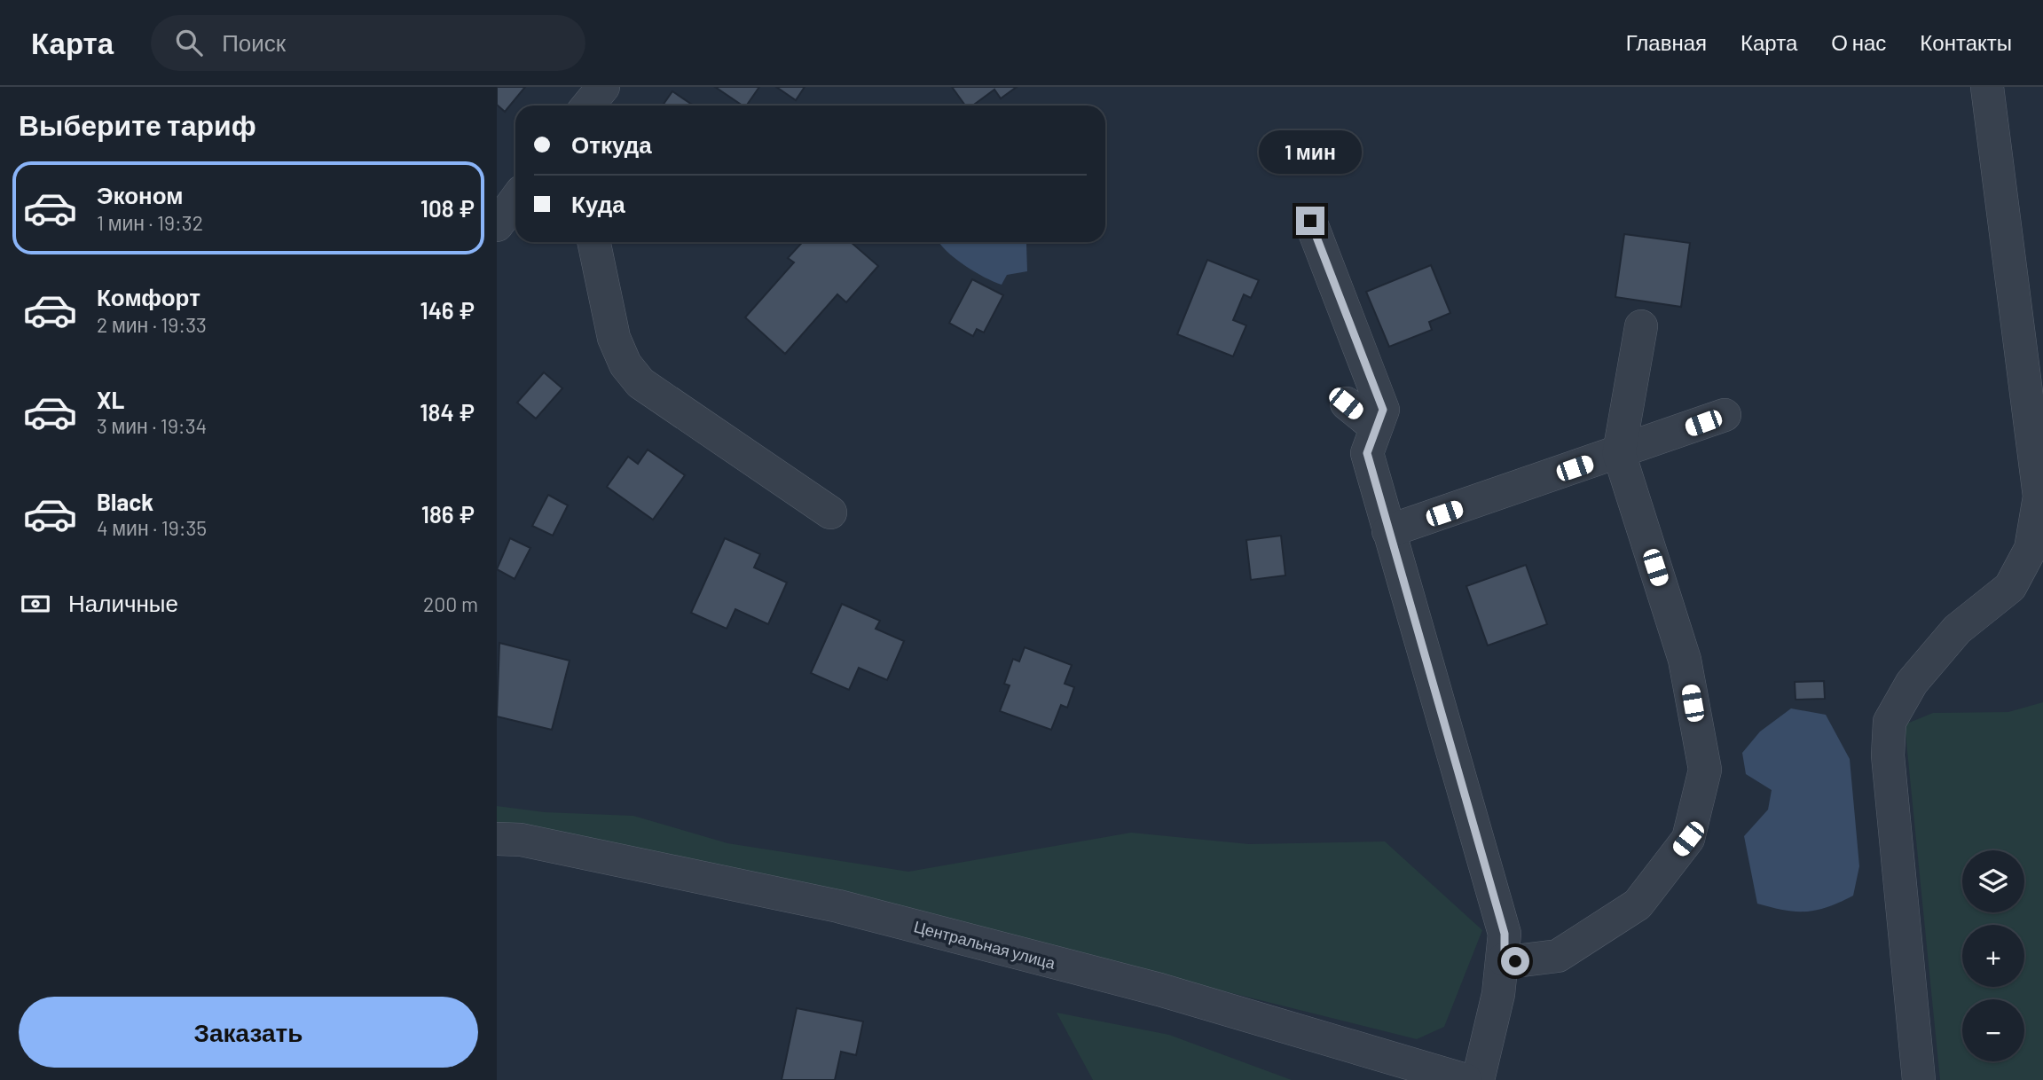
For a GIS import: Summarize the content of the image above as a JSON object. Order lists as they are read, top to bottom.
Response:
{
  "streets": {
    "street": ["Центральная улица"]
  },
  "page": {
    "header": "Карта",
    "search": "Поиск",
    "nav": [
      "Главная",
      "Карта",
      "О нас",
      "Контакты"
    ],
    "heading": "Выберите тариф",
    "banner": ["Откуда", "Куда"],
    "bubble": "1 мин",
    "list": [
      {
        "name": "Эконом",
        "note": "1 мин · 19:32",
        "value": "108 ₽"
      },
      {
        "name": "Комфорт",
        "note": "2 мин · 19:33",
        "value": "146 ₽"
      },
      {
        "name": "XL",
        "note": "3 мин · 19:34",
        "value": "184 ₽"
      },
      {
        "name": "Black",
        "note": "4 мин · 19:35",
        "value": "186 ₽"
      }
    ],
    "pay": ["Наличные", "200 m"],
    "map_buttons": ["+", "−"],
    "buttons": "Заказать"
  }
}
